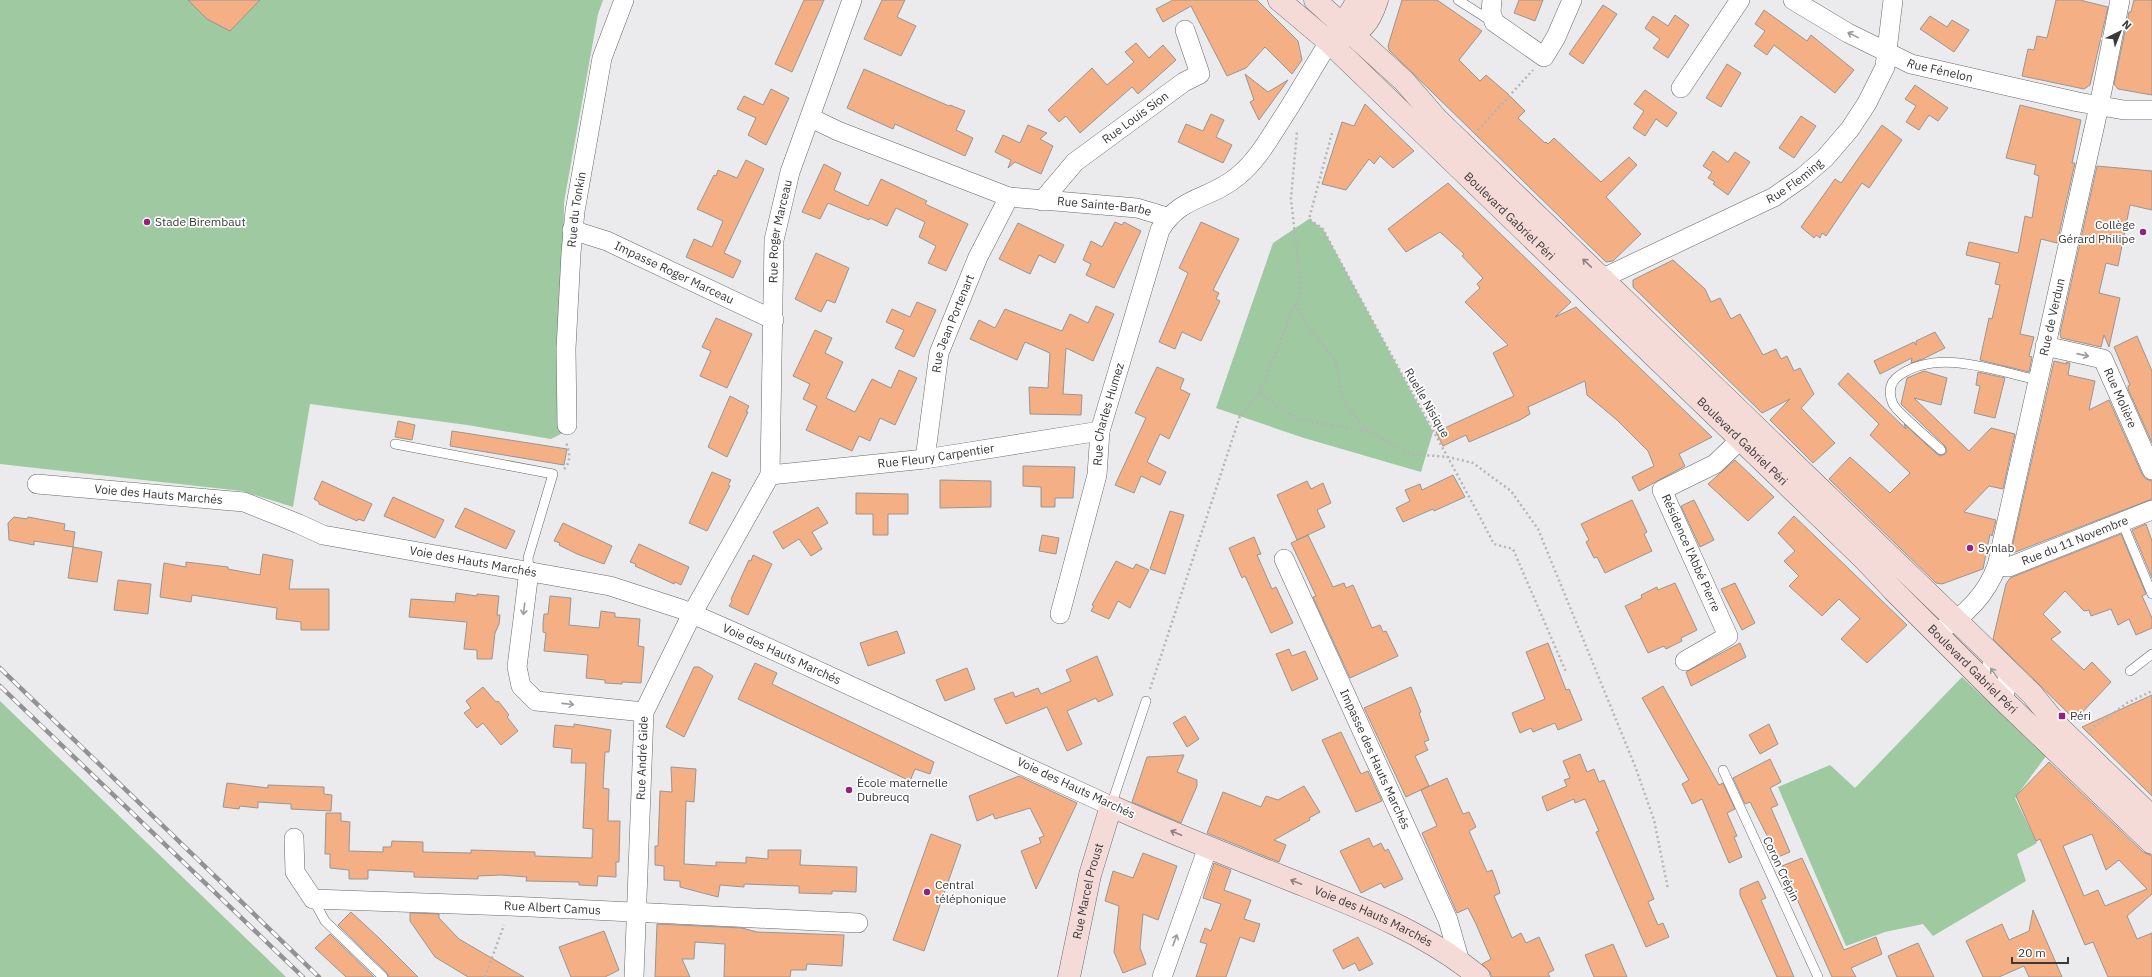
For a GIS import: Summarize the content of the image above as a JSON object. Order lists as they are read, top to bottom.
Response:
{
  "streets": {
    "main road": ["Boulevard Gabriel Péri", "Voie des Hauts Marchés", "Rue Marcel Proust"],
    "street": [
      "Rue Fénelon",
      "Rue Louis Sion",
      "Rue Fleming",
      "Rue Sainte-Barbe",
      "Rue du Tonkin",
      "Rue Roger Marceau",
      "Impasse Roger Marceau",
      "Rue de Verdun",
      "Rue Jean Portenart",
      "Rue Molière",
      "Rue Charles Humez",
      "Rue Fleury Carpentier",
      "Rue du 11 Novembre",
      "Résidence l'Abbé Pierre",
      "Rue André Gide",
      "Impasse des Hauts Marchés",
      "Rue Albert Camus"
    ],
    "lane": ["Coron Crépin"],
    "path": ["Ruelle Nisique"]
  },
  "crossings": [
    ["Rue Fénelon", "Rue Fleming"],
    ["Rue Fénelon", "Rue de Verdun"],
    ["Rue Louis Sion", "Rue Sainte-Barbe"],
    ["Rue Fleming", "Boulevard Gabriel Péri"],
    ["Rue Sainte-Barbe", "Boulevard Gabriel Péri"],
    ["Rue Sainte-Barbe", "Rue Roger Marceau"],
    ["Rue Sainte-Barbe", "Rue Jean Portenart"],
    ["Rue Sainte-Barbe", "Rue Charles Humez"],
    ["Rue du Tonkin", "Impasse Roger Marceau"],
    ["Boulevard Gabriel Péri", "Rue de Verdun"],
    ["Boulevard Gabriel Péri", "Résidence l'Abbé Pierre"],
    ["Rue Roger Marceau", "Impasse Roger Marceau"],
    ["Rue Roger Marceau", "Rue Fleury Carpentier"],
    ["Rue Roger Marceau", "Rue André Gide"],
    ["Rue de Verdun", "Rue Molière"],
    ["Rue de Verdun", "Rue du 11 Novembre"],
    ["Rue Jean Portenart", "Rue Fleury Carpentier"],
    ["Rue Charles Humez", "Rue Fleury Carpentier"],
    ["Rue Fleury Carpentier", "Rue André Gide"],
    ["Voie des Hauts Marchés", "Rue André Gide"],
    ["Voie des Hauts Marchés", "Impasse des Hauts Marchés"],
    ["Voie des Hauts Marchés", "Rue Marcel Proust"],
    ["Rue André Gide", "Rue Albert Camus"]
  ],
  "one_way": ["Rue Molière"],
  "places": {
    "other": [
      "Stade Birembaut",
      "Collège Gérard Philipe",
      "Synlab",
      "École maternelle Dubreucq",
      "Central téléphonique"
    ],
    "transit": ["Péri"]
  },
  "scale_bar": "20 m",
  "north": "top right"
}
